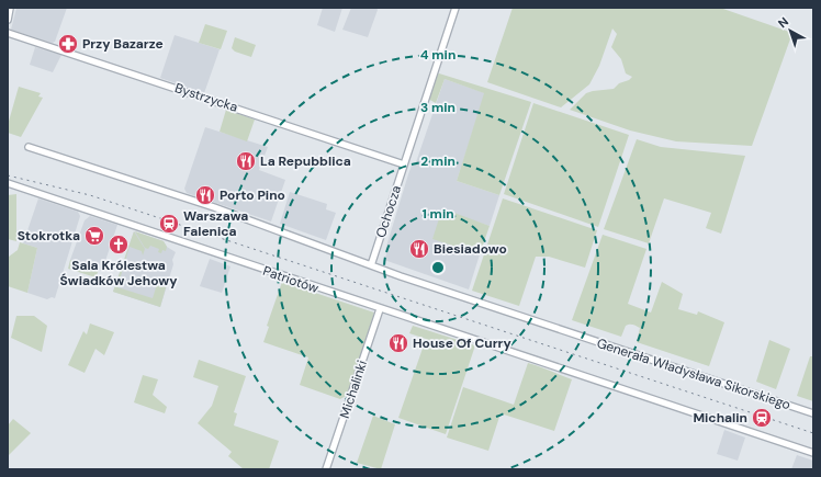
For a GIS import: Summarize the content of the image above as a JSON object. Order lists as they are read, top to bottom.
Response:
{
  "streets": {
    "main road": [
      "Bystrzycka",
      "Ochocza",
      "Patriotów",
      "Generała Władysława Sikorskiego",
      "Michalinki"
    ]
  },
  "crossings": [
    ["Bystrzycka", "Ochocza"],
    ["Ochocza", "Generała Władysława Sikorskiego"],
    ["Patriotów", "Michalinki"]
  ],
  "places": {
    "pharmacy": ["Przy Bazarze"],
    "restaurant": [
      "La Repubblica",
      "Porto Pino",
      "Biesiadowo",
      "House Of Curry"
    ],
    "station": ["Warszawa Falenica", "Michalin"],
    "supermarket": ["Stokrotka"],
    "church": ["Sala Królestwa Świadków Jehowy"]
  },
  "north": "top left",
  "rings": [
    "4 min",
    "3 min",
    "2 min",
    "1 min"
  ]
}
